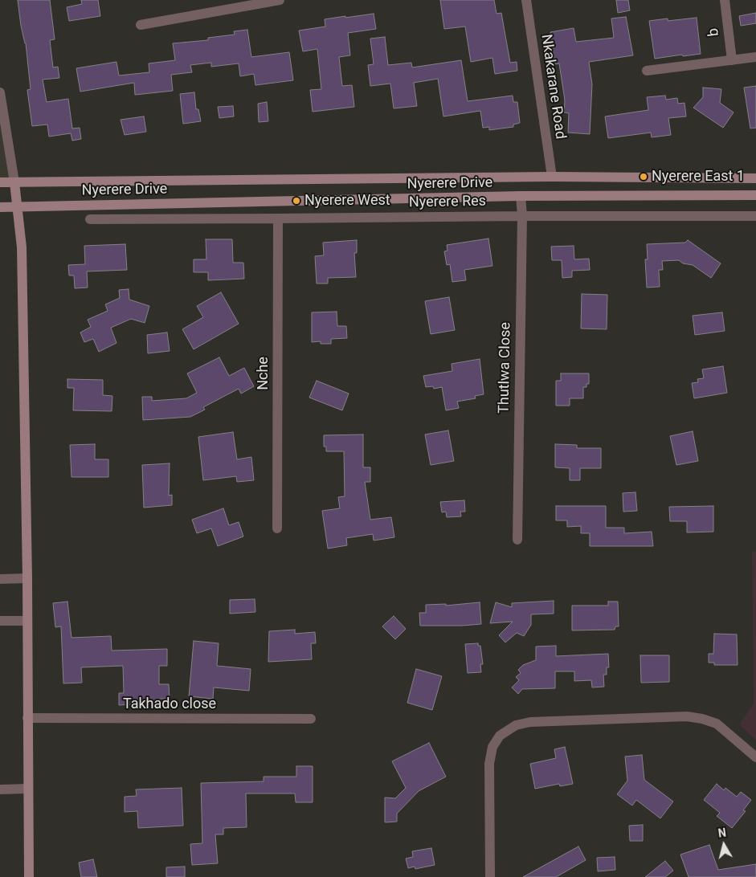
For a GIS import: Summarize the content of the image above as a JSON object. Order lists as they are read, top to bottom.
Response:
{
  "streets": {
    "main road": ["Nyerere Drive"],
    "street": [
      "b",
      "Nkakarane Road",
      "Nyerere Res",
      "Thutlwa Close",
      "Nche",
      "Takhado close"
    ]
  },
  "crossings": [
    ["Nkakarane Road", "Nyerere Drive"],
    ["Nyerere Drive", "Thutlwa Close"],
    ["Nyerere Res", "Thutlwa Close"],
    ["Nyerere Res", "Nche"]
  ],
  "places": ["Nyerere East 1", "Nyerere West"],
  "north": "top"
}
